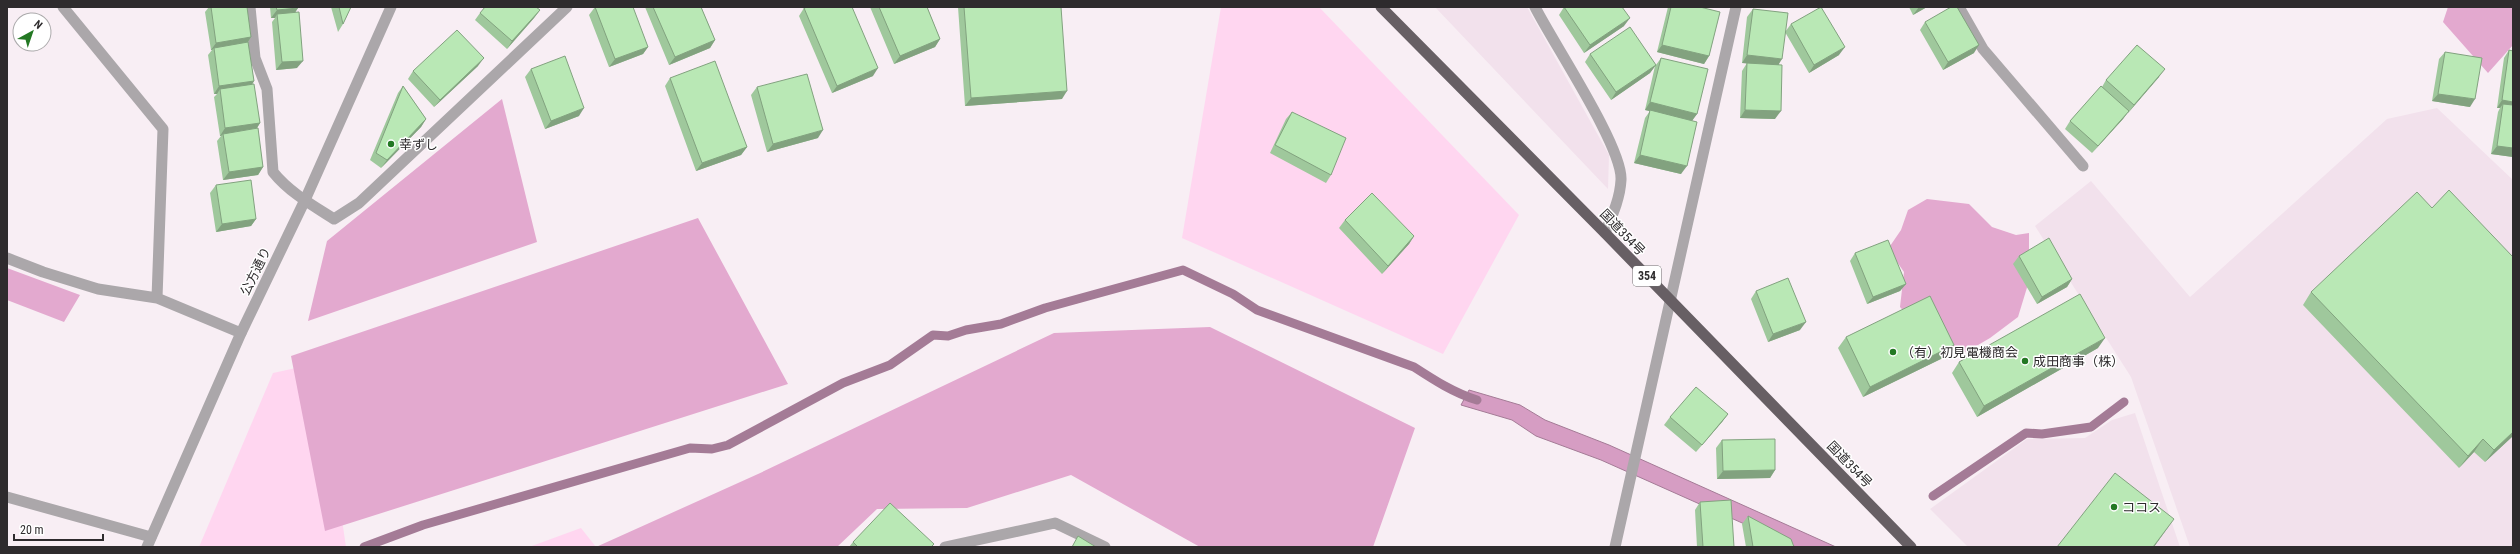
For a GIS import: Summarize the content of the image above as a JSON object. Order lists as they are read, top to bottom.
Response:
{
  "streets": {
    "highway": ["国道354号", "354"],
    "street": ["公方通り"]
  },
  "places": [
    "幸ずし",
    "（有）初見電機商会",
    "成田商事（株）",
    "ココス"
  ],
  "scale_bar": "20 m",
  "north": "top right"
}
